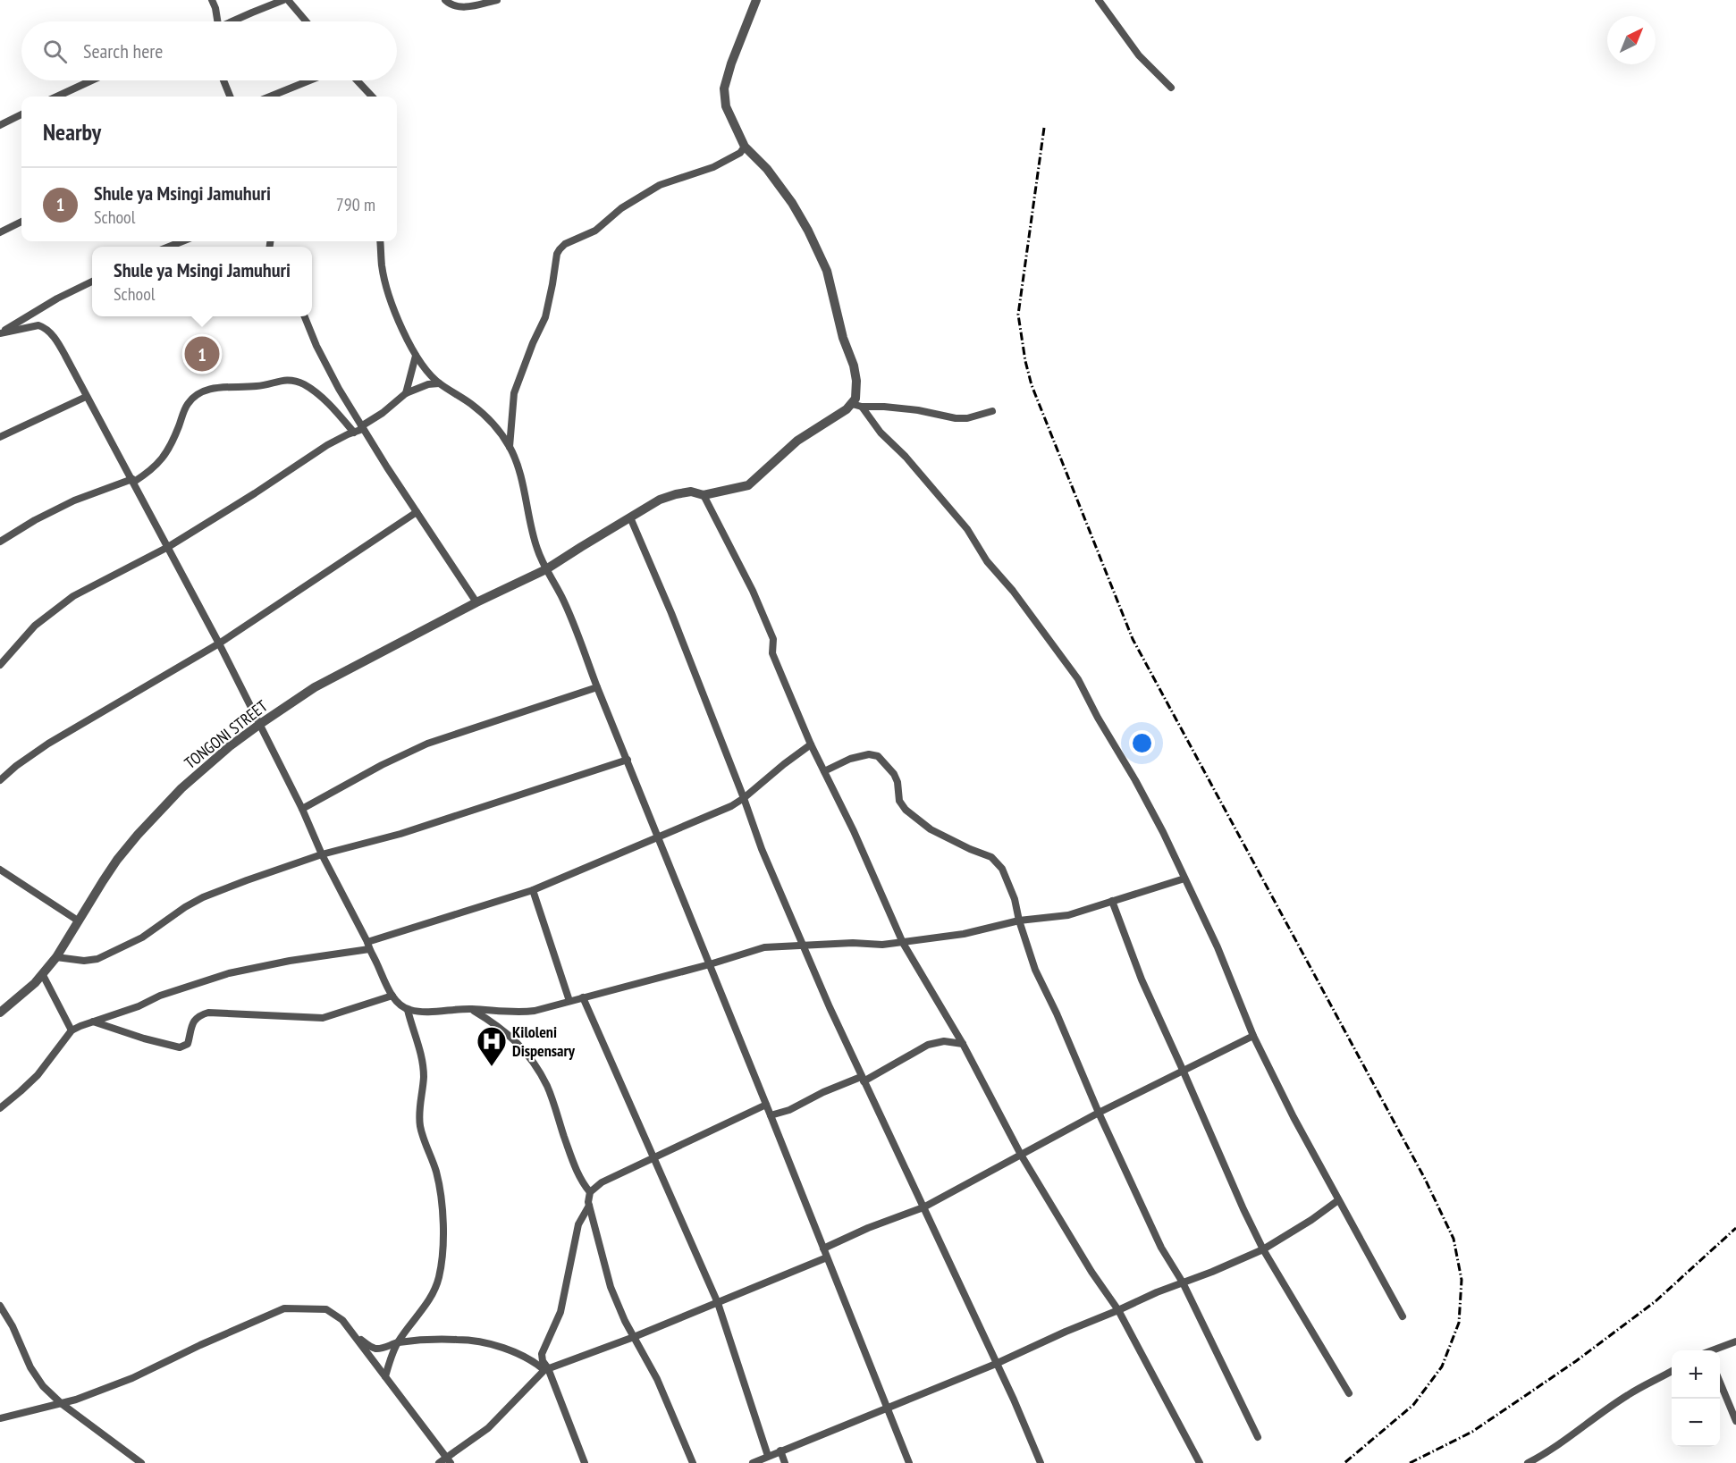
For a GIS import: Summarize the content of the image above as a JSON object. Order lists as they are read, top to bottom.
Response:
{
  "streets": {
    "street": ["TONGONI STREET"]
  },
  "places": {
    "hospital": ["Kiloleni Dispensary"]
  },
  "north": "top right",
  "page": {
    "search": "Search here",
    "heading": "Nearby",
    "list": [
      {
        "mark": "1",
        "name": "Shule ya Msingi Jamuhuri",
        "note": "School",
        "value": "790 m"
      }
    ],
    "popup": ["Shule ya Msingi Jamuhuri", "School"],
    "pins": "1",
    "map_buttons": ["+", "−"]
  }
}
